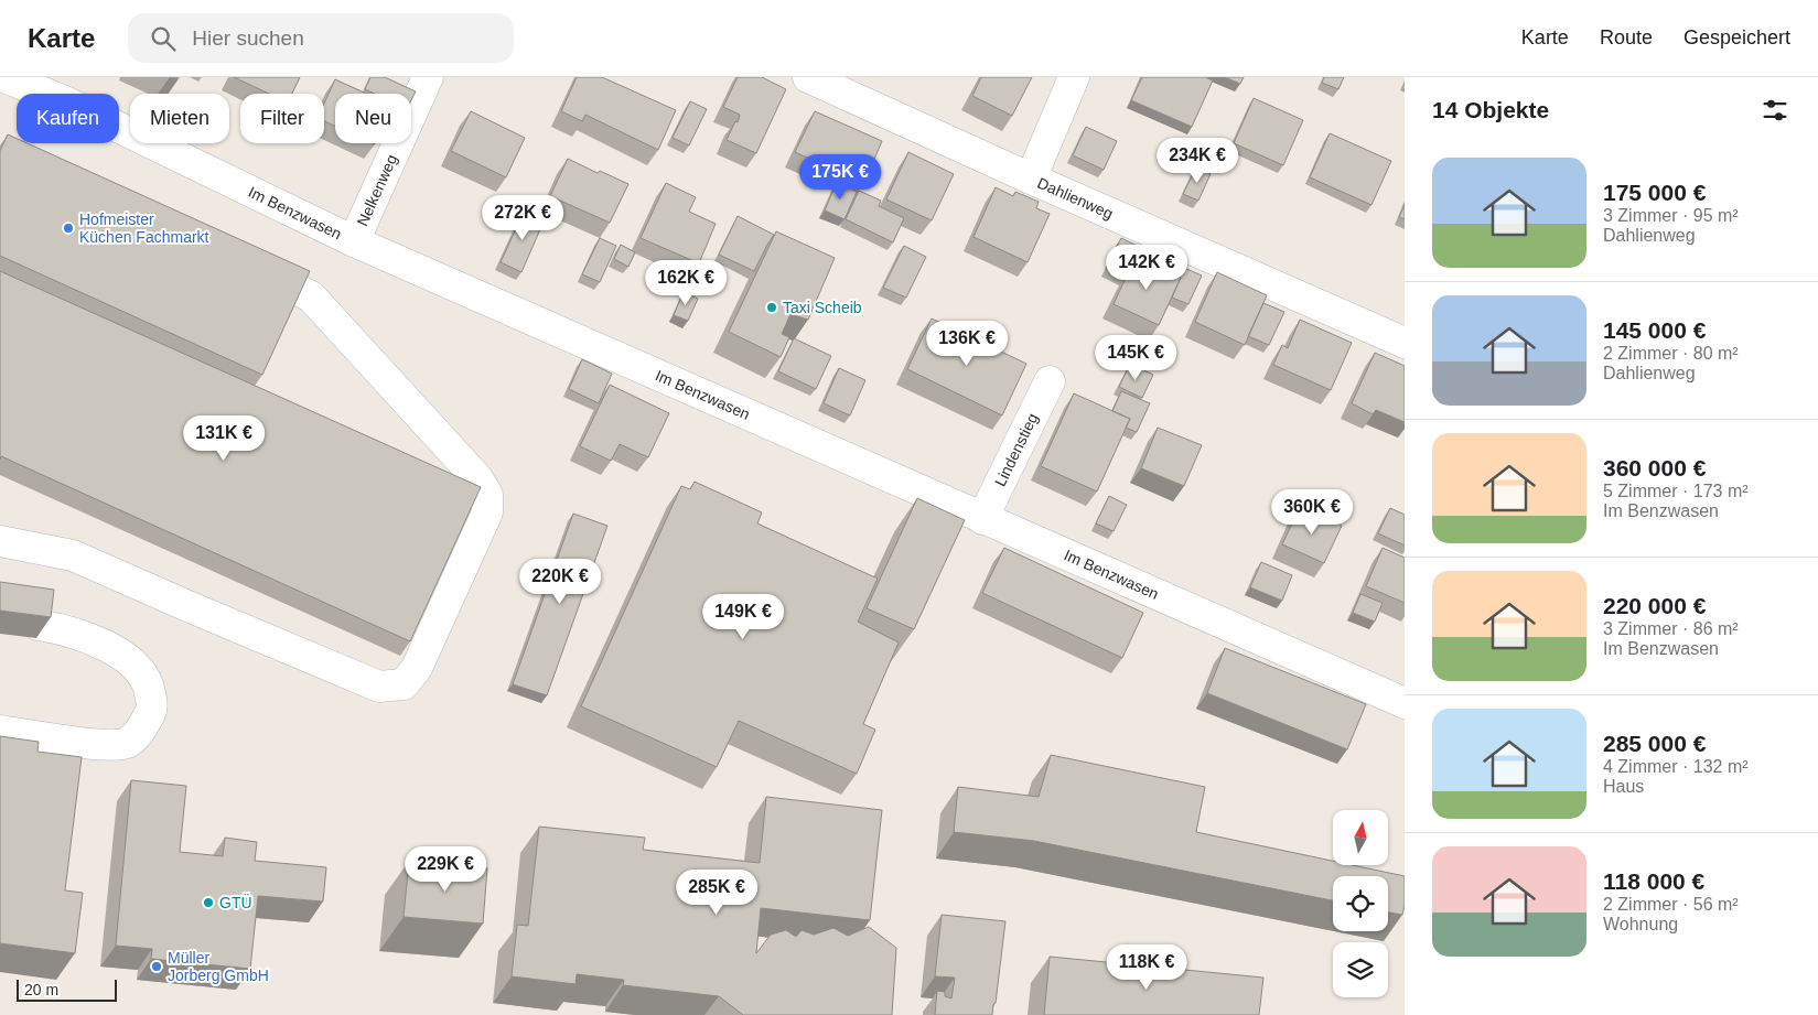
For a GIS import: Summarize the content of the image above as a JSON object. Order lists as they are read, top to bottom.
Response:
{
  "streets": {
    "street": [
      "Nelkenweg",
      "Dahlienweg",
      "Im Benzwasen",
      "Lindenstieg"
    ]
  },
  "crossings": [
    ["Nelkenweg", "Im Benzwasen"],
    ["Im Benzwasen", "Lindenstieg"]
  ],
  "places": [
    "Hofmeister Küchen Fachmarkt",
    "Taxi Scheib",
    "GTÜ",
    "Müller Jorberg GmbH"
  ],
  "scale_bar": "20 m",
  "north": "top",
  "page": {
    "header": "Karte",
    "search": "Hier suchen",
    "nav": ["Karte", "Route", "Gespeichert"],
    "heading": "14 Objekte",
    "chip": [
      "Kaufen",
      "Mieten",
      "Filter",
      "Neu"
    ],
    "price": [
      "234K €",
      "175K €",
      "272K €",
      "142K €",
      "162K €",
      "136K €",
      "145K €",
      "131K €",
      "360K €",
      "220K €",
      "149K €",
      "229K €",
      "285K €",
      "118K €"
    ],
    "list": [
      {
        "name": "175 000 €",
        "note": "3 Zimmer · 95 m² · Dahlienweg"
      },
      {
        "name": "145 000 €",
        "note": "2 Zimmer · 80 m² · Dahlienweg"
      },
      {
        "name": "360 000 €",
        "note": "5 Zimmer · 173 m² · Im Benzwasen"
      },
      {
        "name": "220 000 €",
        "note": "3 Zimmer · 86 m² · Im Benzwasen"
      },
      {
        "name": "285 000 €",
        "note": "4 Zimmer · 132 m² · Haus"
      },
      {
        "name": "118 000 €",
        "note": "2 Zimmer · 56 m² · Wohnung"
      }
    ],
    "scale": "20 m"
  }
}
